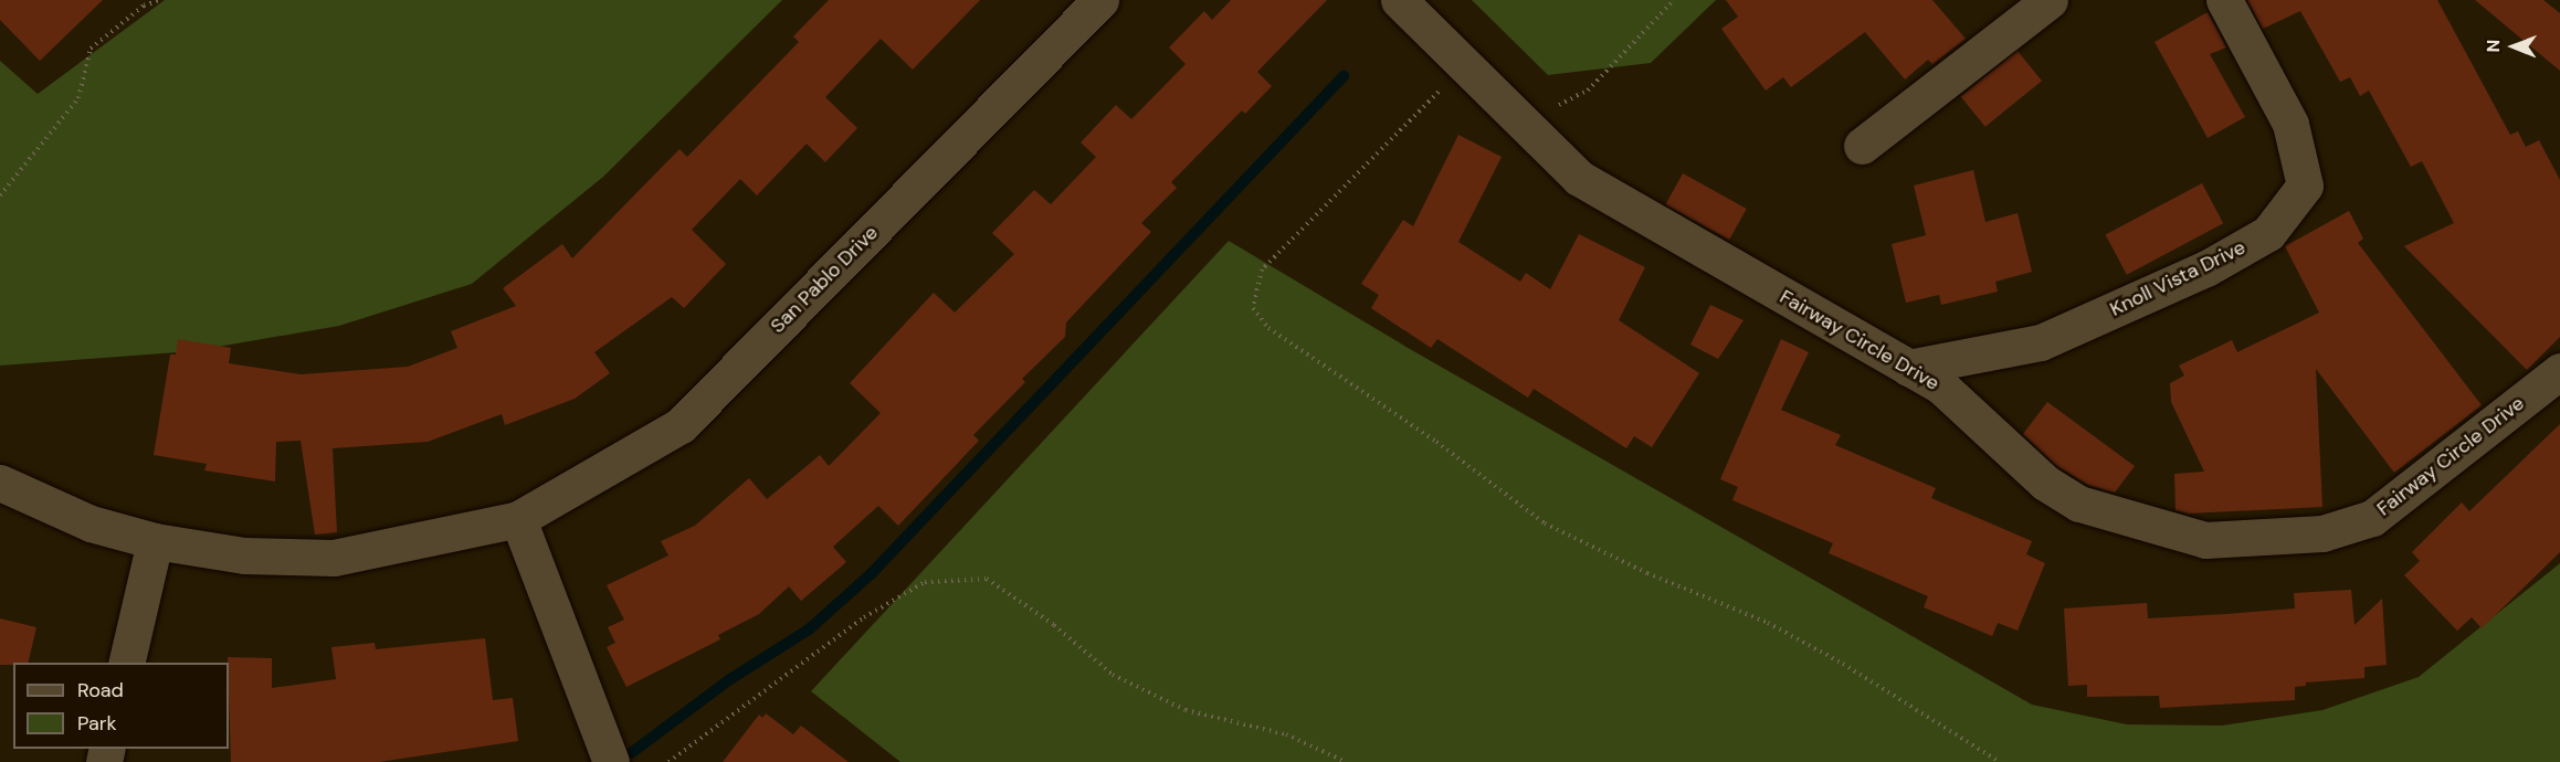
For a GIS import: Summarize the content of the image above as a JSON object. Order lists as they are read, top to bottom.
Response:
{
  "streets": {
    "street": ["Knoll Vista Drive", "San Pablo Drive", "Fairway Circle Drive"]
  },
  "crossings": [
    ["Knoll Vista Drive", "Fairway Circle Drive"]
  ],
  "legend": ["Road", "Park"],
  "north": "left"
}
